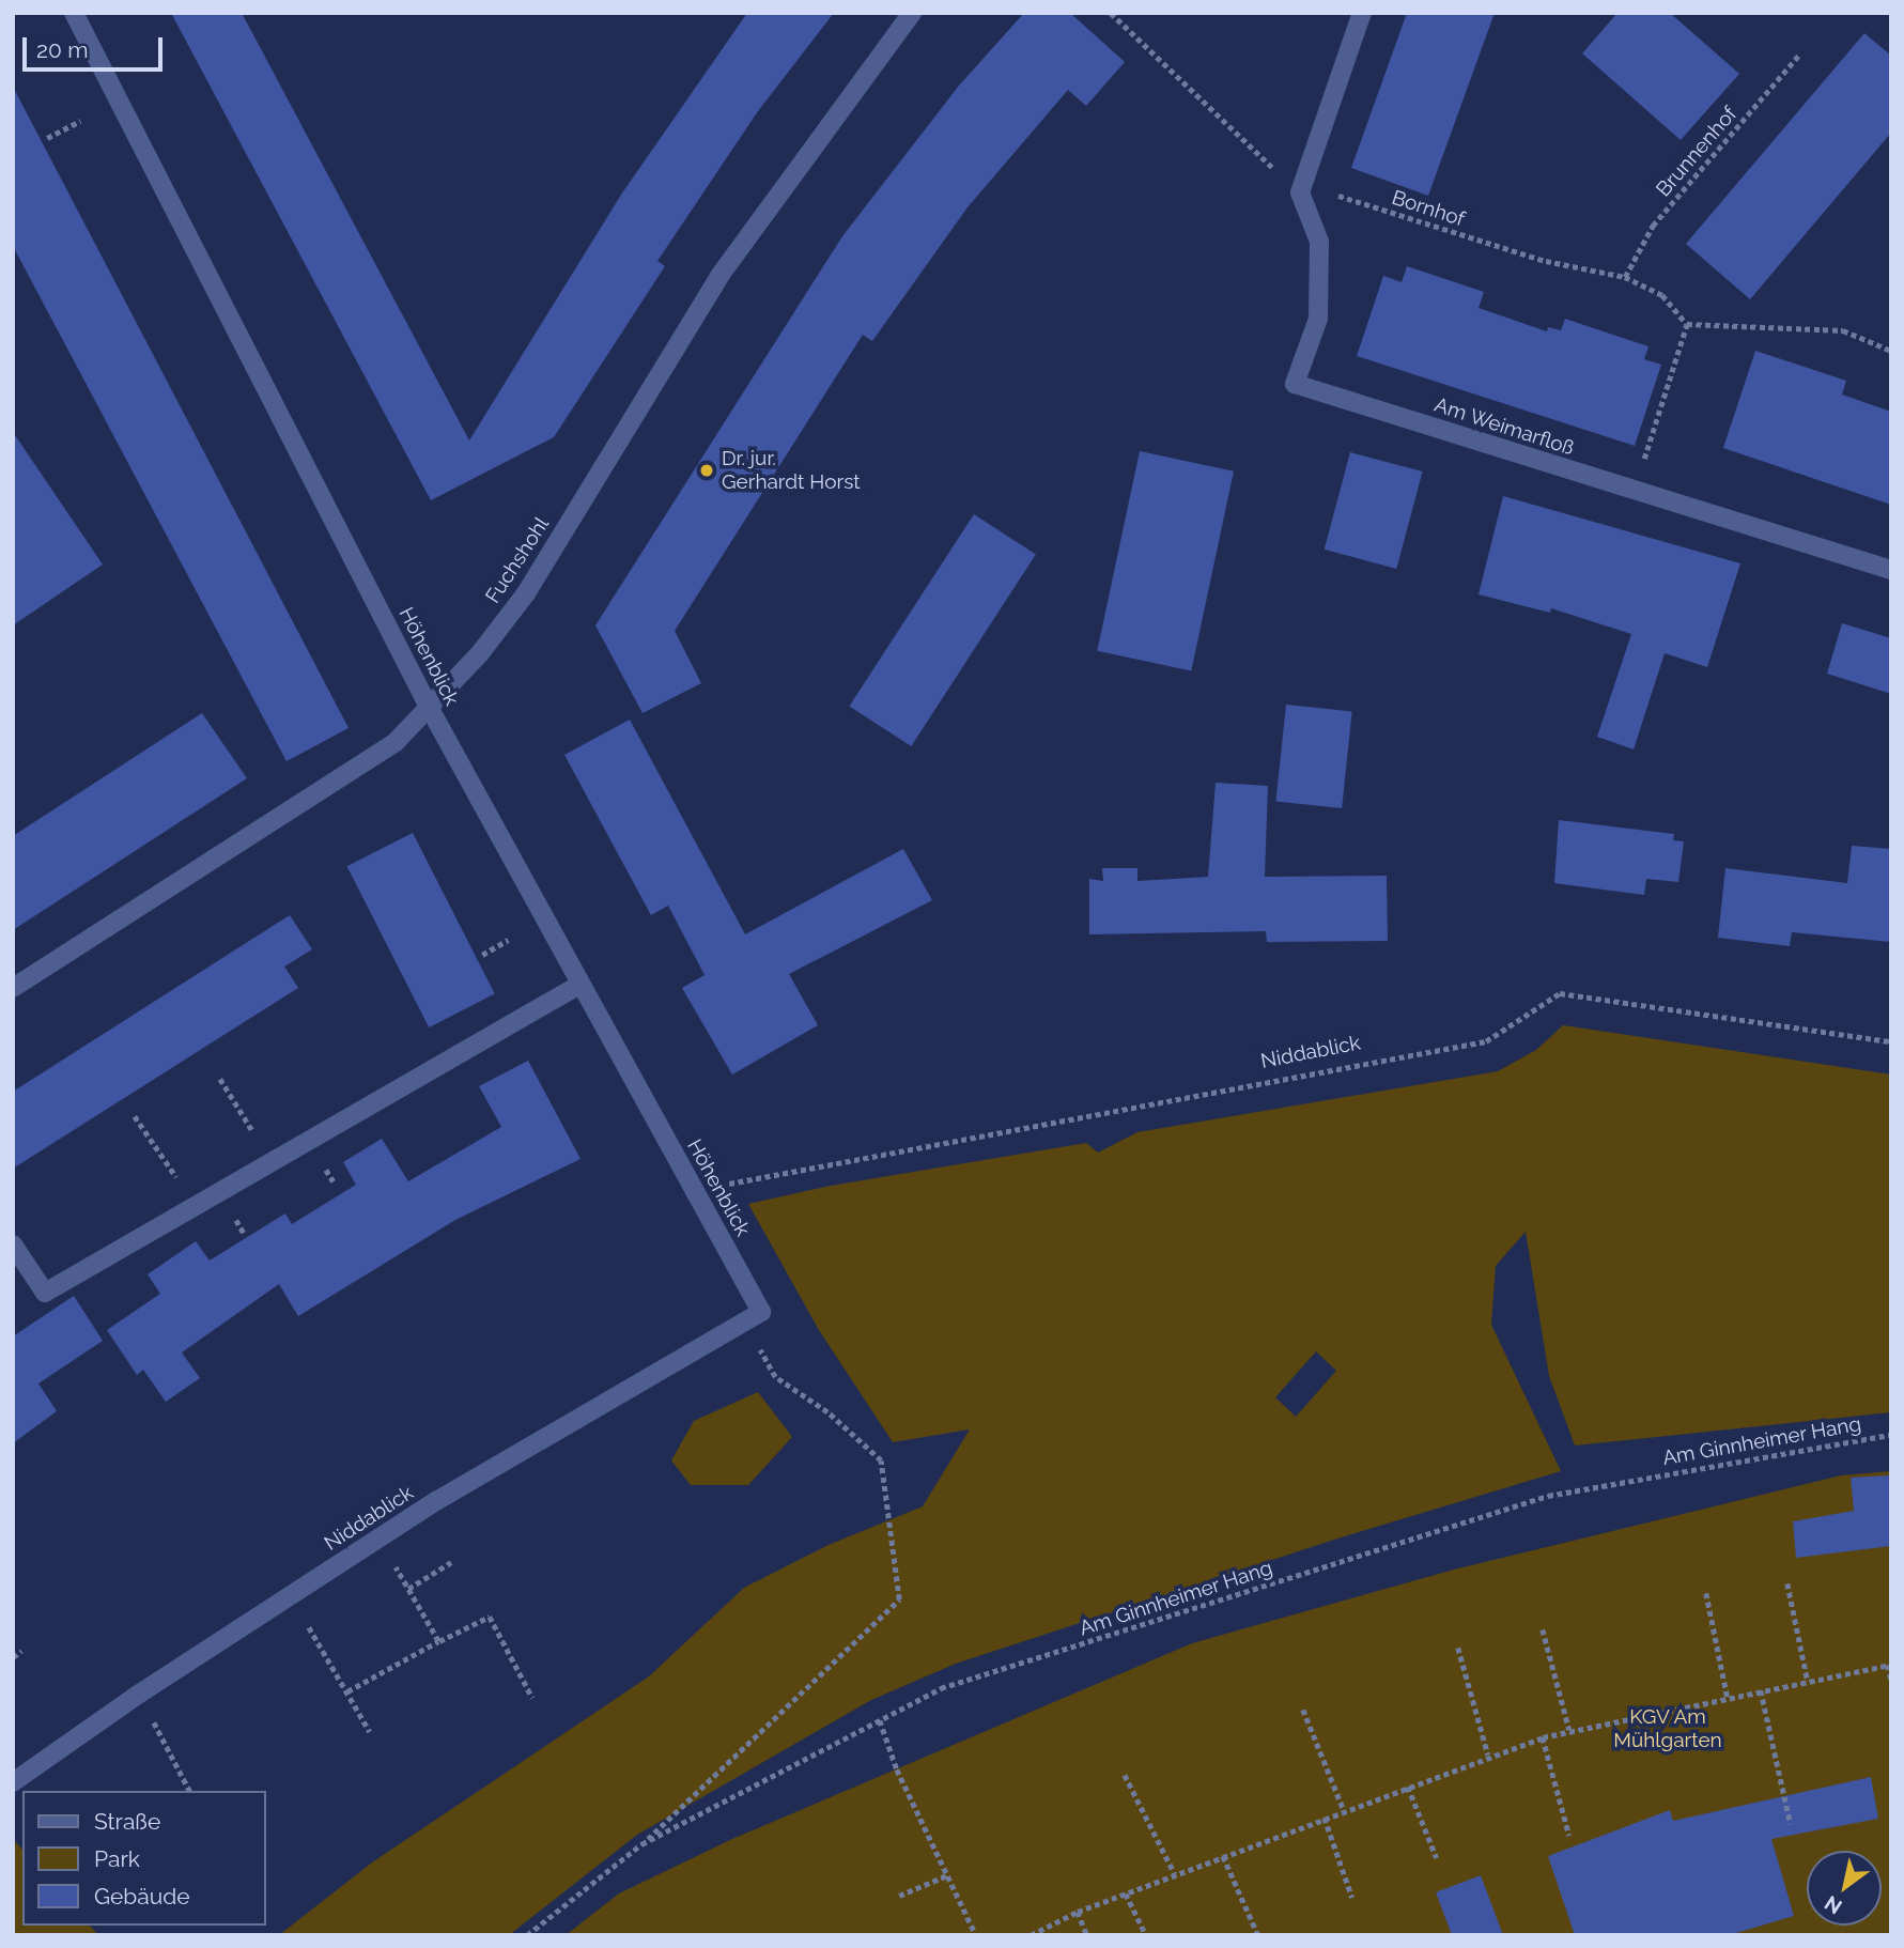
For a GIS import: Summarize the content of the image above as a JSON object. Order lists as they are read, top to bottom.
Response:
{
  "streets": {
    "street": [
      "Am Weimarfloß",
      "Fuchshohl",
      "Höhenblick",
      "Niddablick"
    ],
    "path": ["Brunnenhof", "Bornhof", "Am Ginnheimer Hang"]
  },
  "crossings": [
    ["Brunnenhof", "Bornhof"],
    ["Bornhof", "Am Weimarfloß"],
    ["Fuchshohl", "Höhenblick"],
    ["Höhenblick", "Niddablick"]
  ],
  "parks": ["KGV Am Mühlgarten"],
  "places": ["Dr. jur. Gerhardt Horst"],
  "legend": ["Straße", "Park", "Gebäude"],
  "scale_bar": "20 m",
  "north": "bottom left"
}
